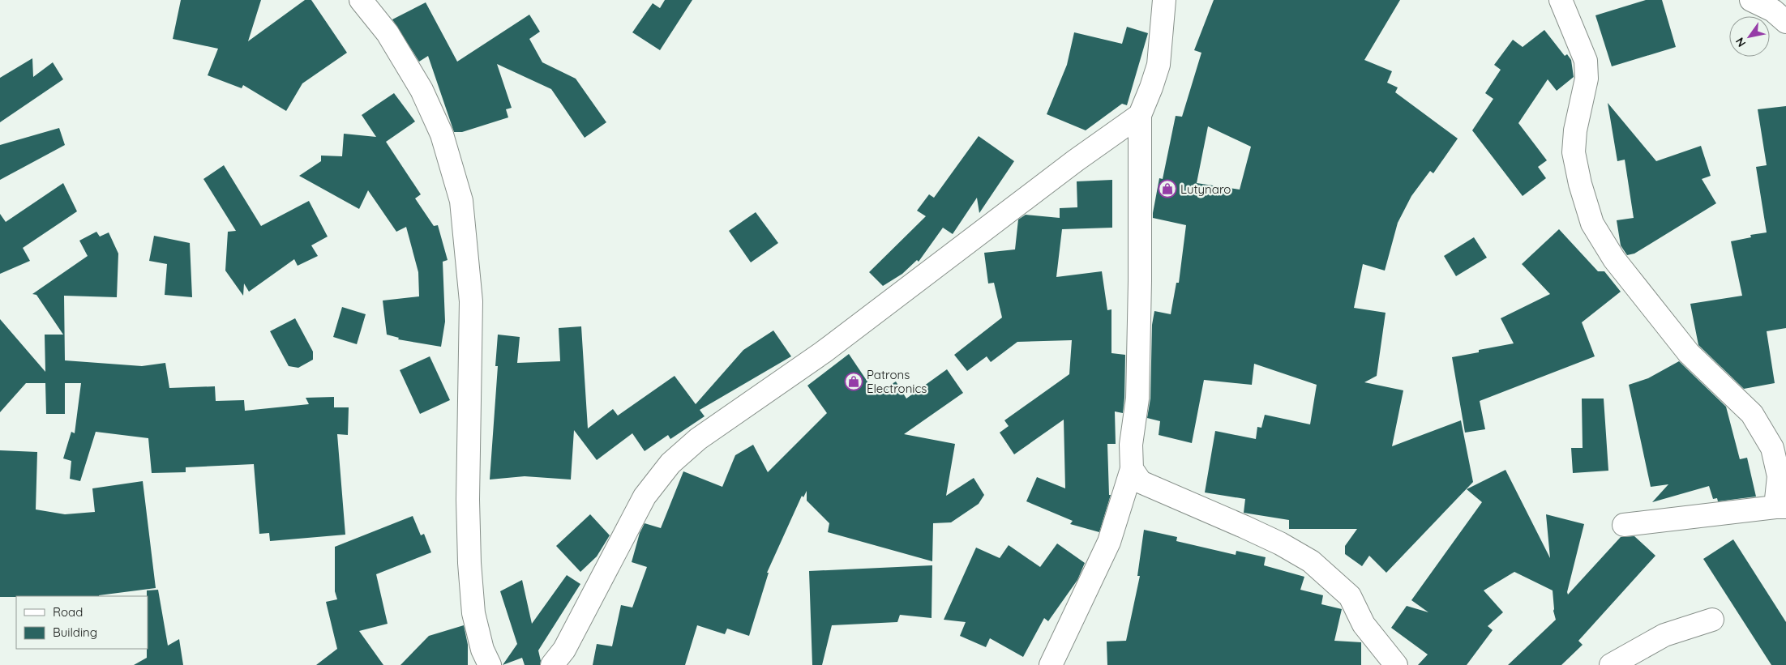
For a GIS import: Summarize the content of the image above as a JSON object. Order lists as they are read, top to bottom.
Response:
{
  "places": {
    "shop": ["Lutynaro", "Patrons Electronics"]
  },
  "legend": ["Road", "Building"],
  "north": "bottom left"
}
